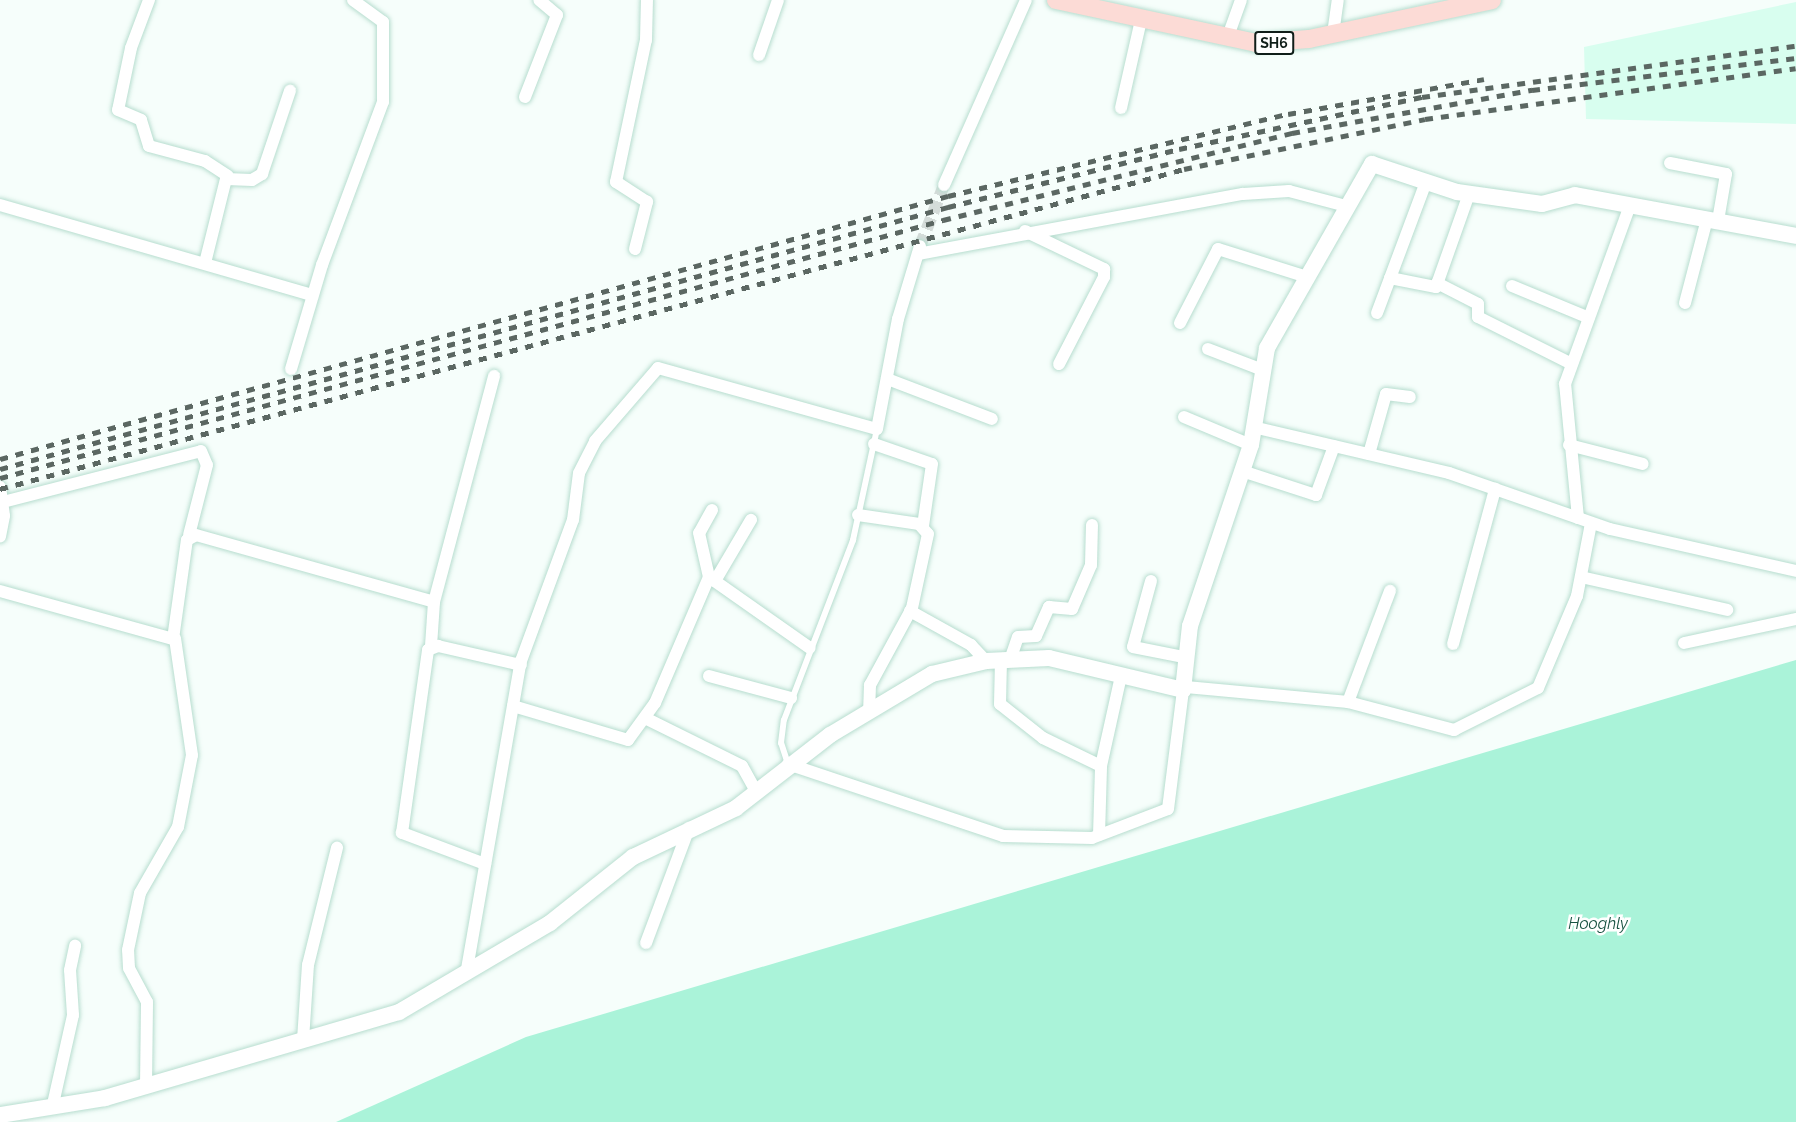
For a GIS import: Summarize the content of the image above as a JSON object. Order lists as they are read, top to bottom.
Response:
{
  "streets": {
    "main road": ["SH6"]
  },
  "water": ["Hooghly"]
}
